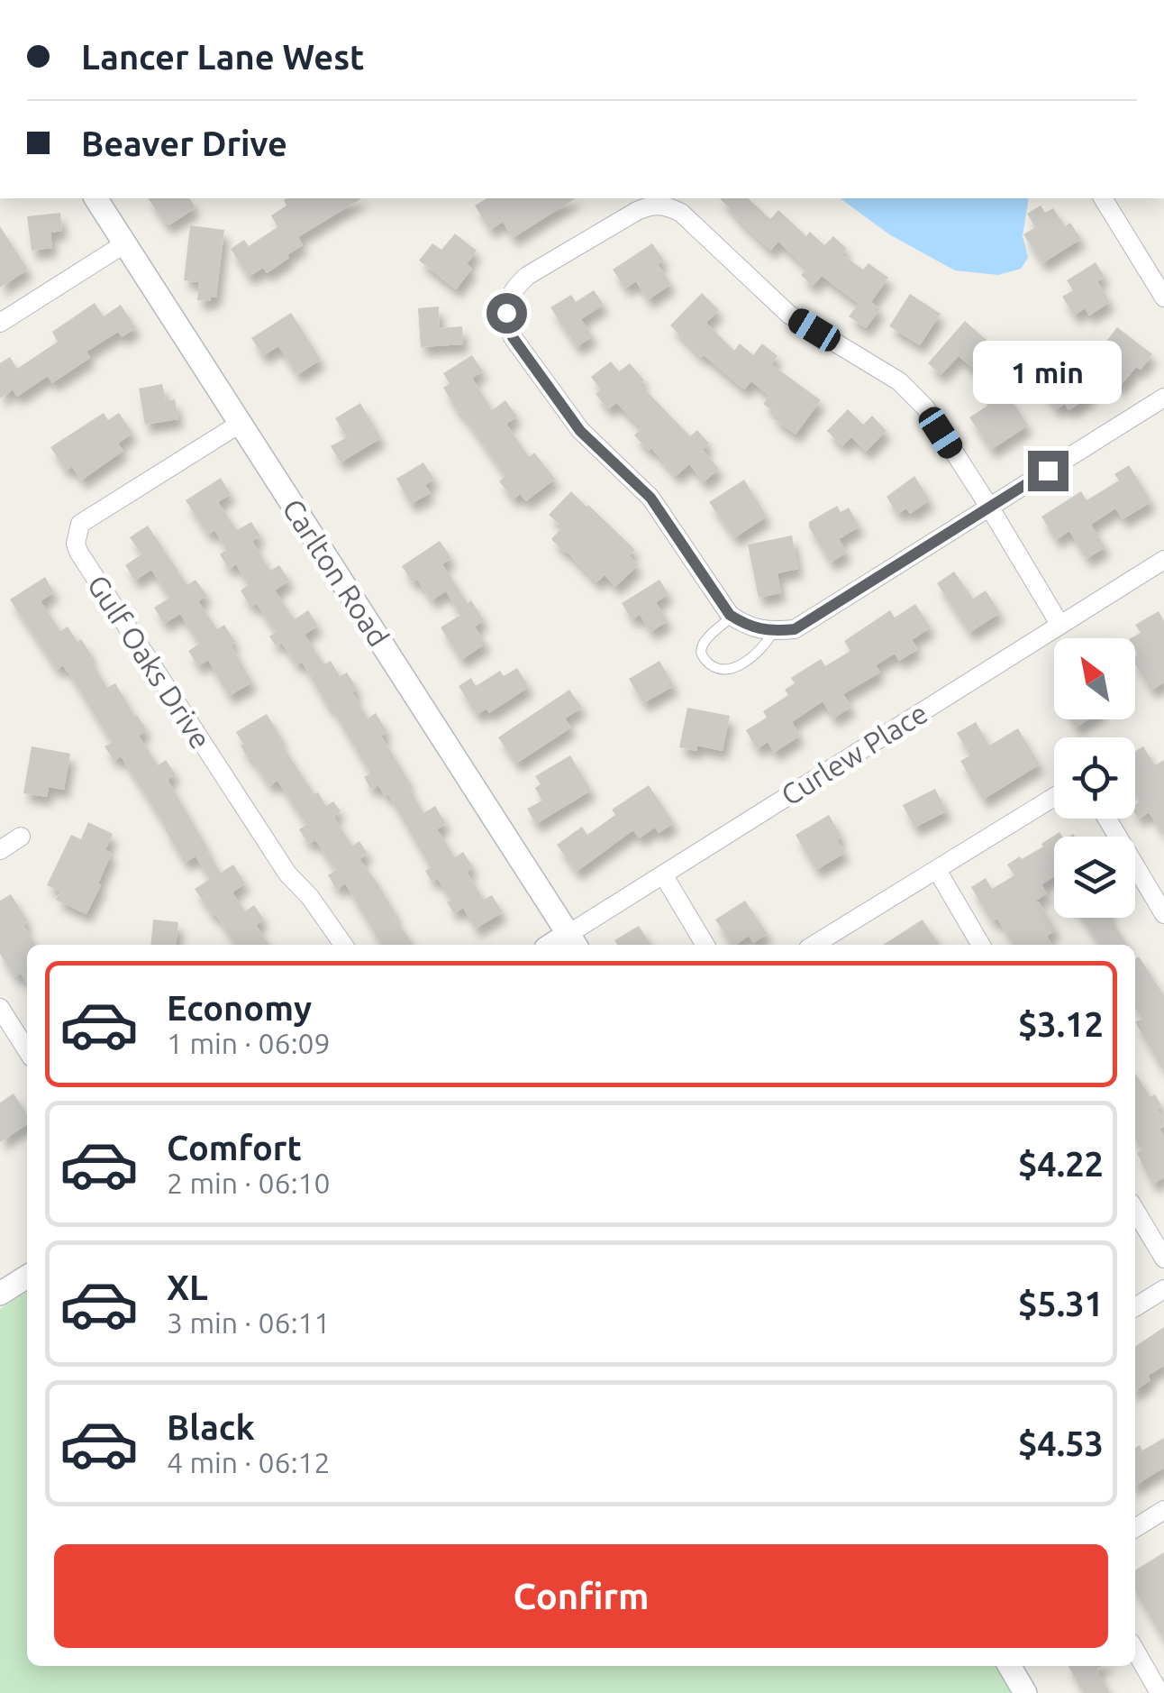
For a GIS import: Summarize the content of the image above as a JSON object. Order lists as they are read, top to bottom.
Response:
{
  "streets": {
    "street": ["Carlton Road", "Gulf Oaks Drive", "Curlew Place"]
  },
  "crossings": [
    ["Carlton Road", "Gulf Oaks Drive"],
    ["Carlton Road", "Curlew Place"]
  ],
  "north": "top left",
  "page": {
    "banner": ["Lancer Lane West", "Beaver Drive"],
    "bubble": "1 min",
    "list": [
      {
        "name": "Economy",
        "note": "1 min · 06:09",
        "value": "$3.12"
      },
      {
        "name": "Comfort",
        "note": "2 min · 06:10",
        "value": "$4.22"
      },
      {
        "name": "XL",
        "note": "3 min · 06:11",
        "value": "$5.31"
      },
      {
        "name": "Black",
        "note": "4 min · 06:12",
        "value": "$4.53"
      }
    ],
    "buttons": "Confirm"
  }
}
